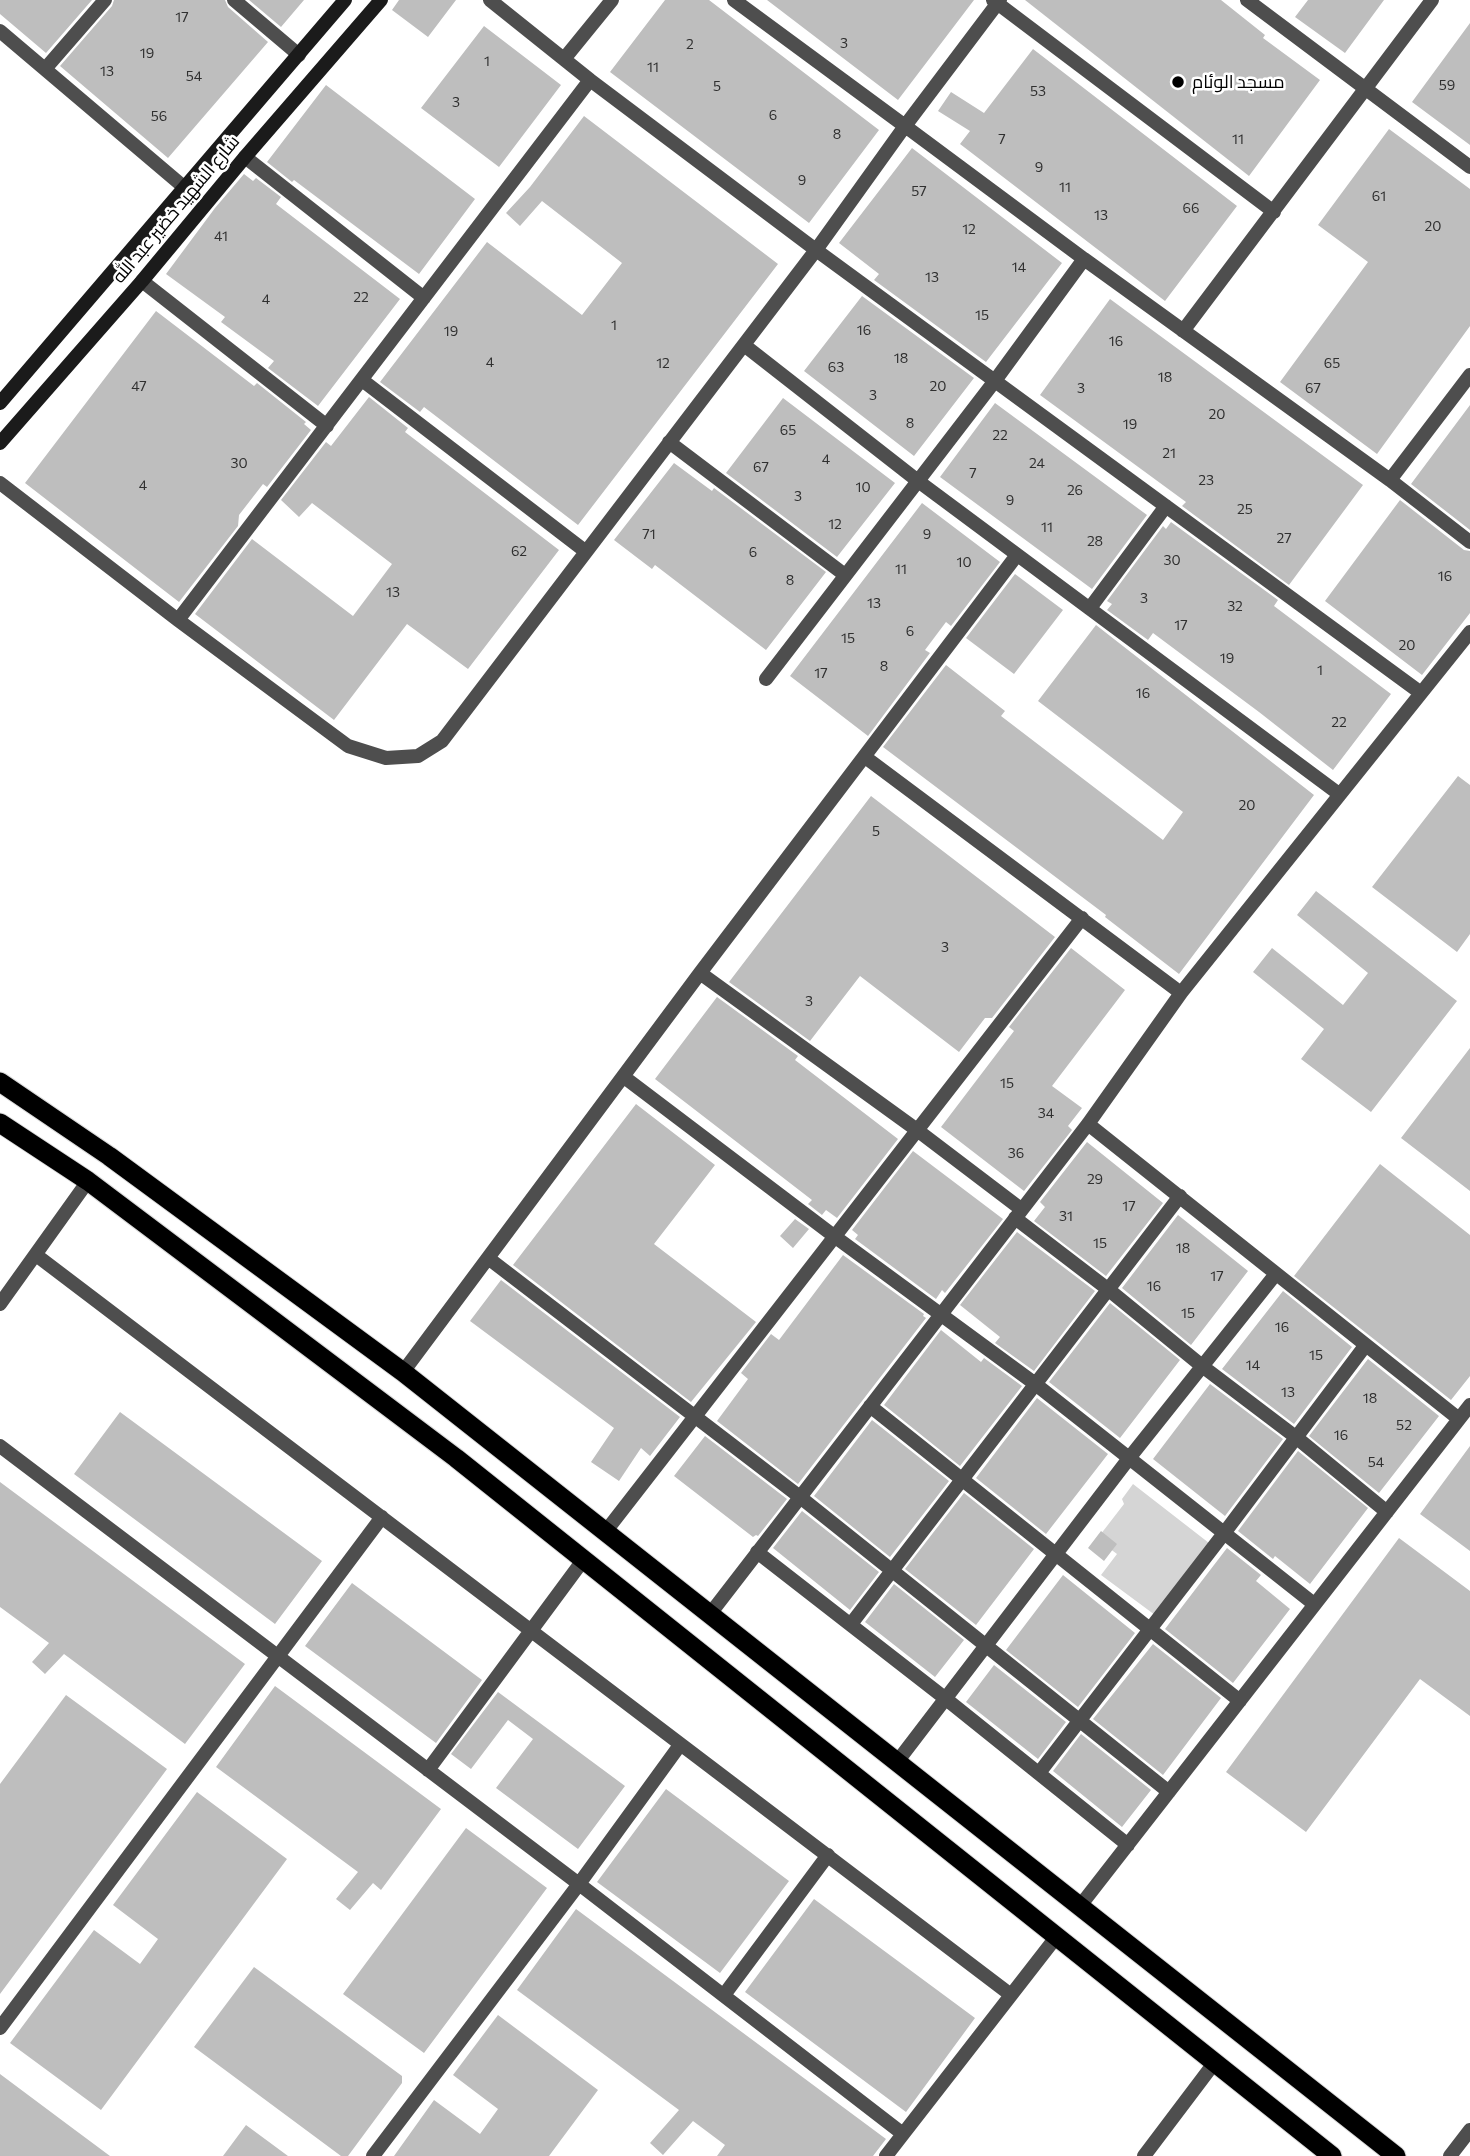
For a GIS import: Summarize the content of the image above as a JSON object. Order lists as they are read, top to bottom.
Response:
{
  "streets": {
    "main road": ["شارع الشهيد خضير عبد الله"]
  },
  "places": ["مسجد الوئام"],
  "house_numbers": [
    "17",
    "3",
    "2",
    "19",
    "1",
    "11",
    "13",
    "54",
    "59",
    "5",
    "53",
    "3",
    "6",
    "56",
    "8",
    "7",
    "11",
    "9",
    "9",
    "11",
    "57",
    "61",
    "66",
    "13",
    "20",
    "12",
    "41",
    "14",
    "13",
    "22",
    "4",
    "15",
    "1",
    "16",
    "19",
    "16",
    "18",
    "4",
    "12",
    "65",
    "63",
    "18",
    "47",
    "20",
    "3",
    "67",
    "3",
    "20",
    "8",
    "19",
    "65",
    "22",
    "21",
    "4",
    "30",
    "24",
    "67",
    "7",
    "23",
    "4",
    "10",
    "26",
    "3",
    "9",
    "25",
    "12",
    "11",
    "71",
    "9",
    "27",
    "28",
    "62",
    "6",
    "30",
    "10",
    "11",
    "16",
    "8",
    "13",
    "3",
    "13",
    "32",
    "17",
    "6",
    "15",
    "20",
    "19",
    "8",
    "1",
    "17",
    "16",
    "22",
    "20",
    "5",
    "3",
    "3",
    "15",
    "34",
    "36",
    "29",
    "17",
    "31",
    "15",
    "18",
    "17",
    "16",
    "15",
    "16",
    "15",
    "14",
    "13",
    "18",
    "52",
    "16",
    "54"
  ]
}
